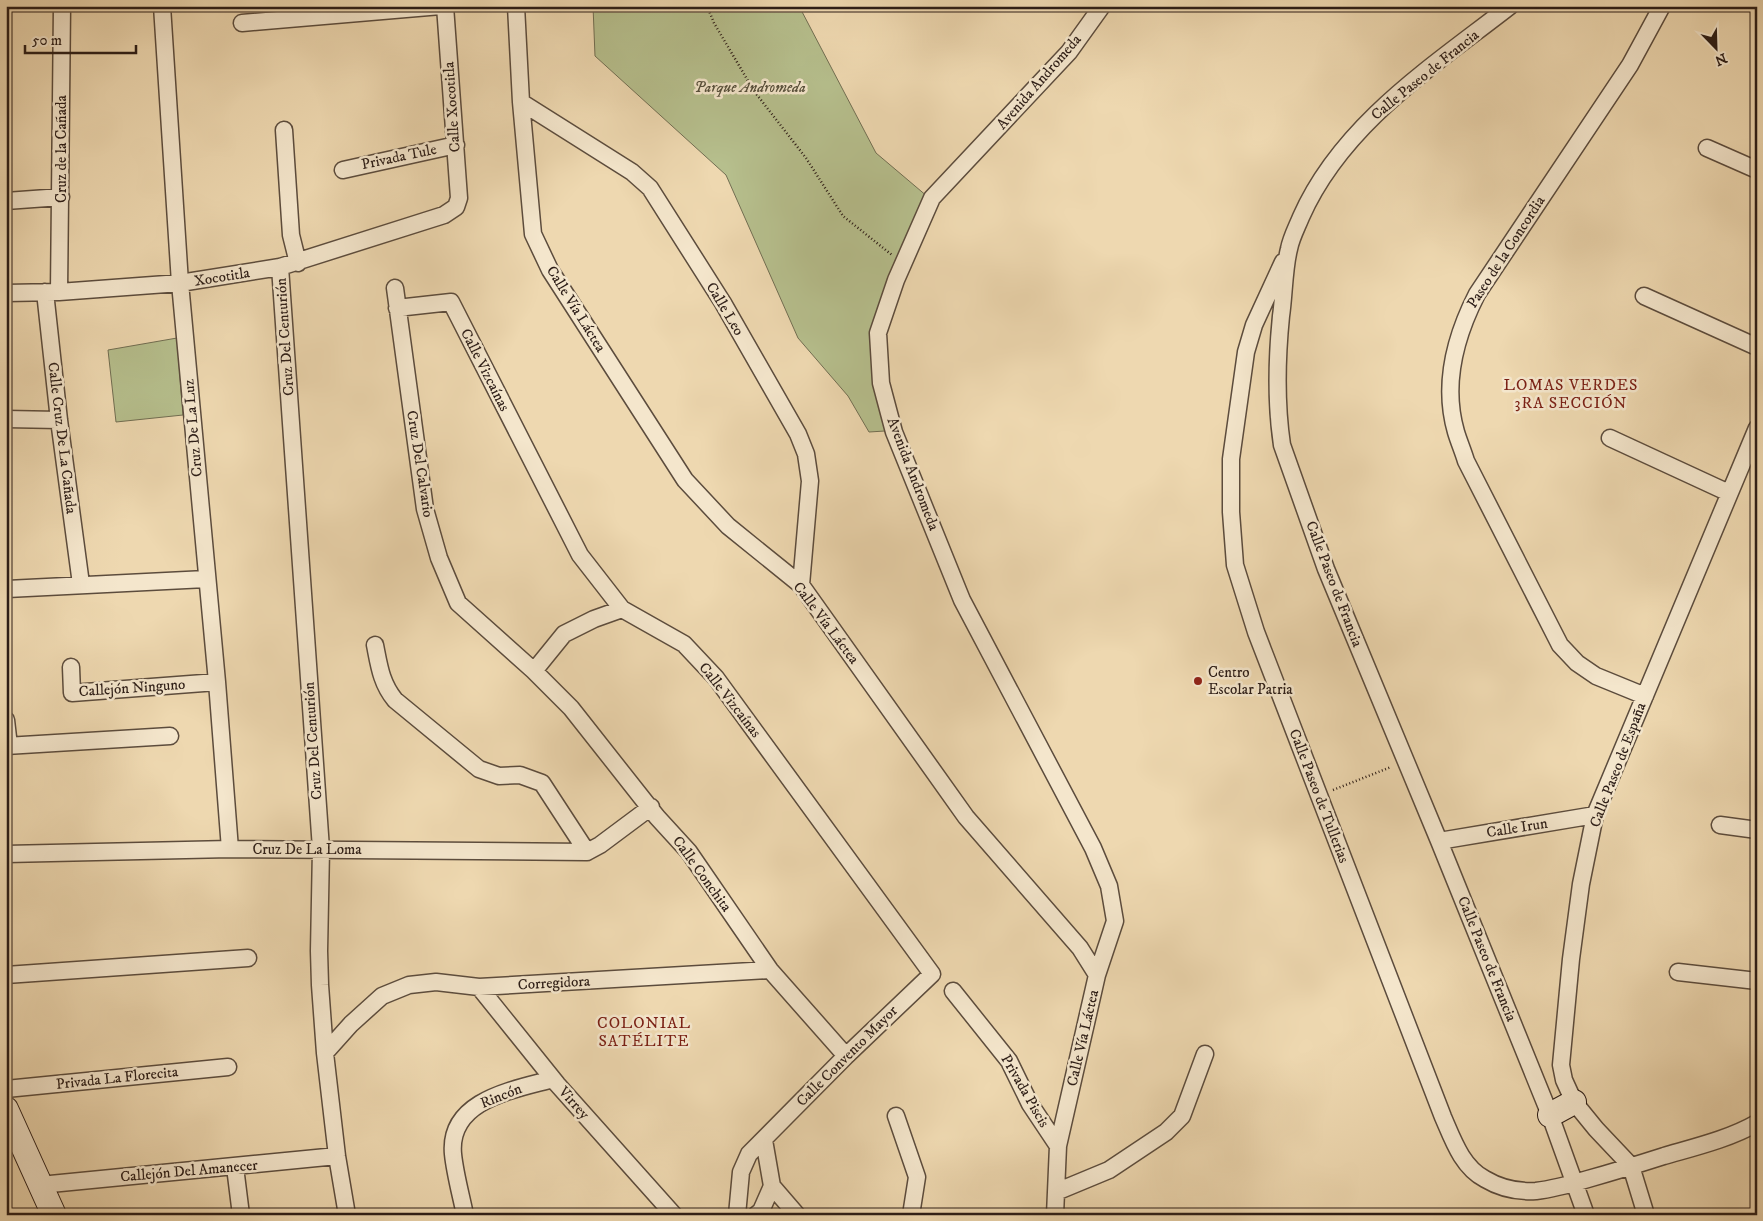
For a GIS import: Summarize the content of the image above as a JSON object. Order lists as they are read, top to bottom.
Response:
{
  "streets": {
    "street": [
      "Calle Paseo de Francia",
      "Avenida Andromeda",
      "Calle Xocotitla",
      "Cruz de la Cañada",
      "Privada Tule",
      "Paseo de la Concordia",
      "Xocotitla",
      "Calle Vía Láctea",
      "Calle Leo",
      "Cruz Del Centurión",
      "Calle Vizcaínas",
      "Cruz De La Luz",
      "Calle Cruz De La Cañada",
      "Cruz Del Calvario",
      "Callejón Ninguno",
      "Calle Paseo de España",
      "Calle Paseo de Tullerias",
      "Calle Irun",
      "Cruz De La Loma",
      "Calle Conchita",
      "Corregidora",
      "Calle Convento Mayor",
      "Privada La Florecita",
      "Privada Piscis",
      "Rincón",
      "Virrey",
      "Callejón Del Amanecer"
    ]
  },
  "crossings": [
    ["Calle Paseo de Francia", "Calle Paseo de Tullerias"],
    ["Calle Paseo de Francia", "Calle Irun"],
    ["Avenida Andromeda", "Calle Vía Láctea"],
    ["Calle Xocotitla", "Privada Tule"],
    ["Calle Xocotitla", "Xocotitla"],
    ["Cruz de la Cañada", "Xocotitla"],
    ["Cruz de la Cañada", "Calle Cruz De La Cañada"],
    ["Paseo de la Concordia", "Calle Paseo de España"],
    ["Xocotitla", "Cruz Del Centurión"],
    ["Xocotitla", "Cruz De La Luz"],
    ["Xocotitla", "Calle Cruz De La Cañada"],
    ["Calle Vía Láctea", "Calle Leo"],
    ["Calle Vía Láctea", "Privada Piscis"],
    ["Cruz Del Centurión", "Cruz De La Loma"],
    ["Cruz Del Centurión", "Corregidora"],
    ["Cruz Del Centurión", "Callejón Del Amanecer"],
    ["Calle Vizcaínas", "Cruz Del Calvario"],
    ["Calle Vizcaínas", "Calle Convento Mayor"],
    ["Cruz De La Luz", "Callejón Ninguno"],
    ["Cruz De La Luz", "Cruz De La Loma"],
    ["Cruz Del Calvario", "Calle Conchita"],
    ["Calle Paseo de España", "Calle Paseo de Tullerias"],
    ["Calle Paseo de España", "Calle Irun"],
    ["Calle Conchita", "Corregidora"],
    ["Calle Conchita", "Calle Convento Mayor"],
    ["Corregidora", "Virrey"],
    ["Rincón", "Virrey"]
  ],
  "districts": ["LOMAS VERDES 3RA SECCIÓN", "COLONIAL SATÉLITE"],
  "parks": ["Parque Andromeda"],
  "places": ["Centro Escolar Patria"],
  "scale_bar": "50 m",
  "north": "bottom right"
}
